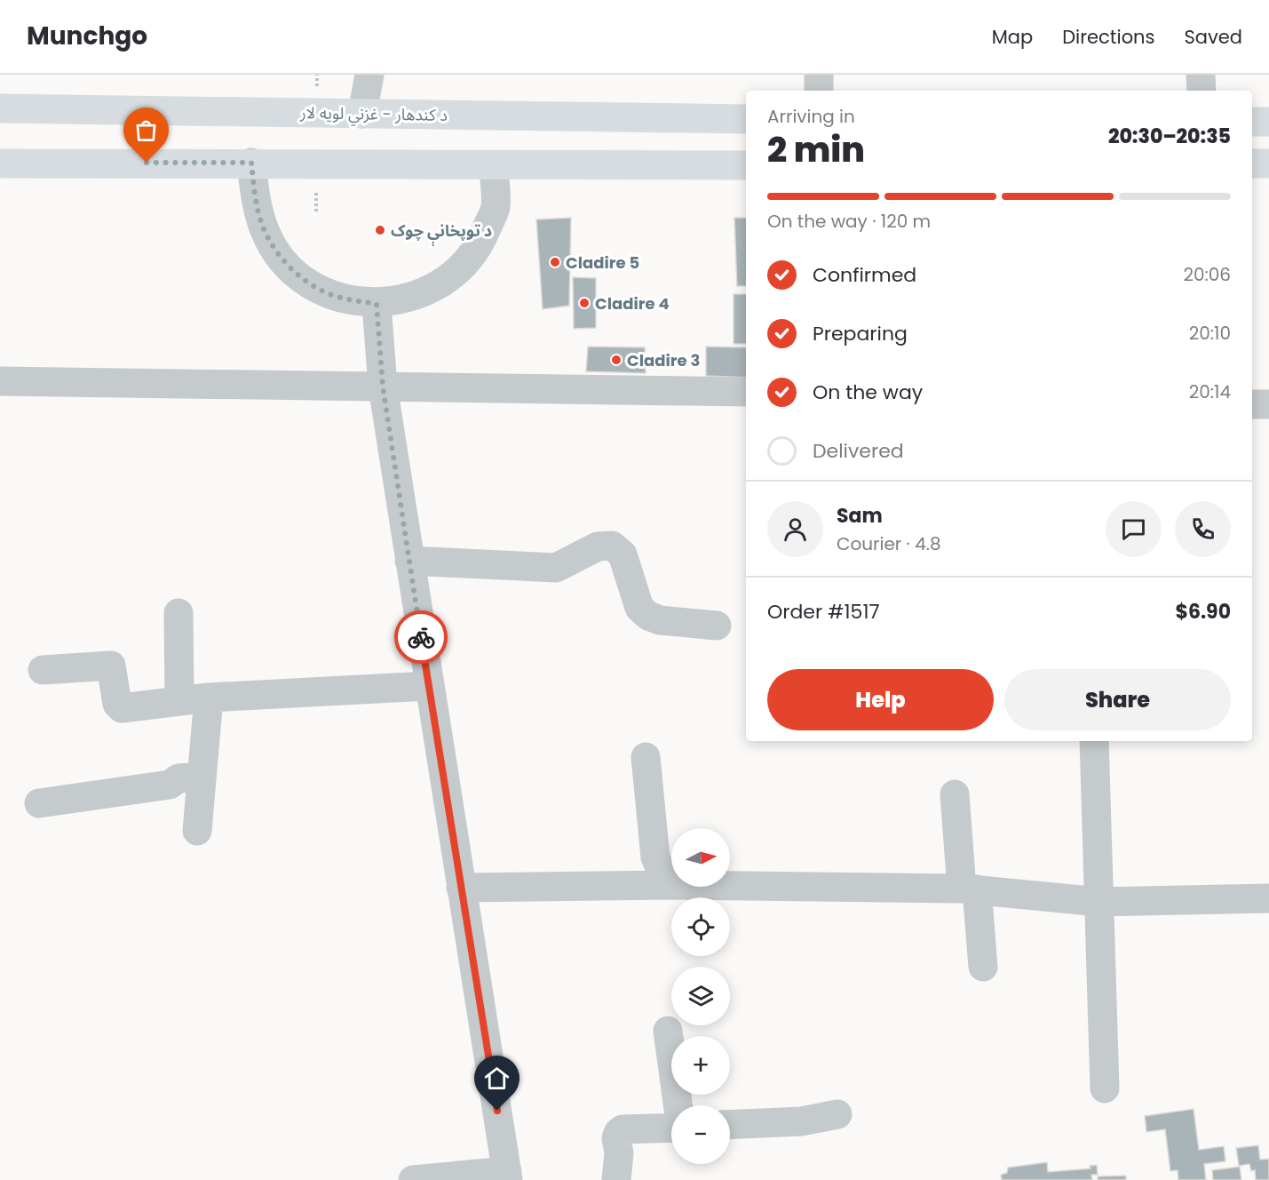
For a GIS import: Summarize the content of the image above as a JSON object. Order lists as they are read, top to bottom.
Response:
{
  "streets": {
    "highway": ["د کندهار - غزني لويه لار"]
  },
  "places": [
    "د توپخانې چوک",
    "Cladire 5",
    "Cladire 4",
    "Cladire 3"
  ],
  "north": "right",
  "page": {
    "header": "Munchgo",
    "nav": ["Map", "Directions", "Saved"],
    "heading": ["2 min", "Arriving in", "20:30–20:35"],
    "panel": [
      "Sam",
      "Courier · 4.8",
      "Order #1517",
      "$6.90"
    ],
    "bar": "On the way · 120 m",
    "list": [
      ["Confirmed", "20:06"],
      ["Preparing", "20:10"],
      ["On the way", "20:14"],
      "Delivered"
    ],
    "buttons": ["Help", "Share"],
    "map_buttons": ["+", "−"]
  }
}
